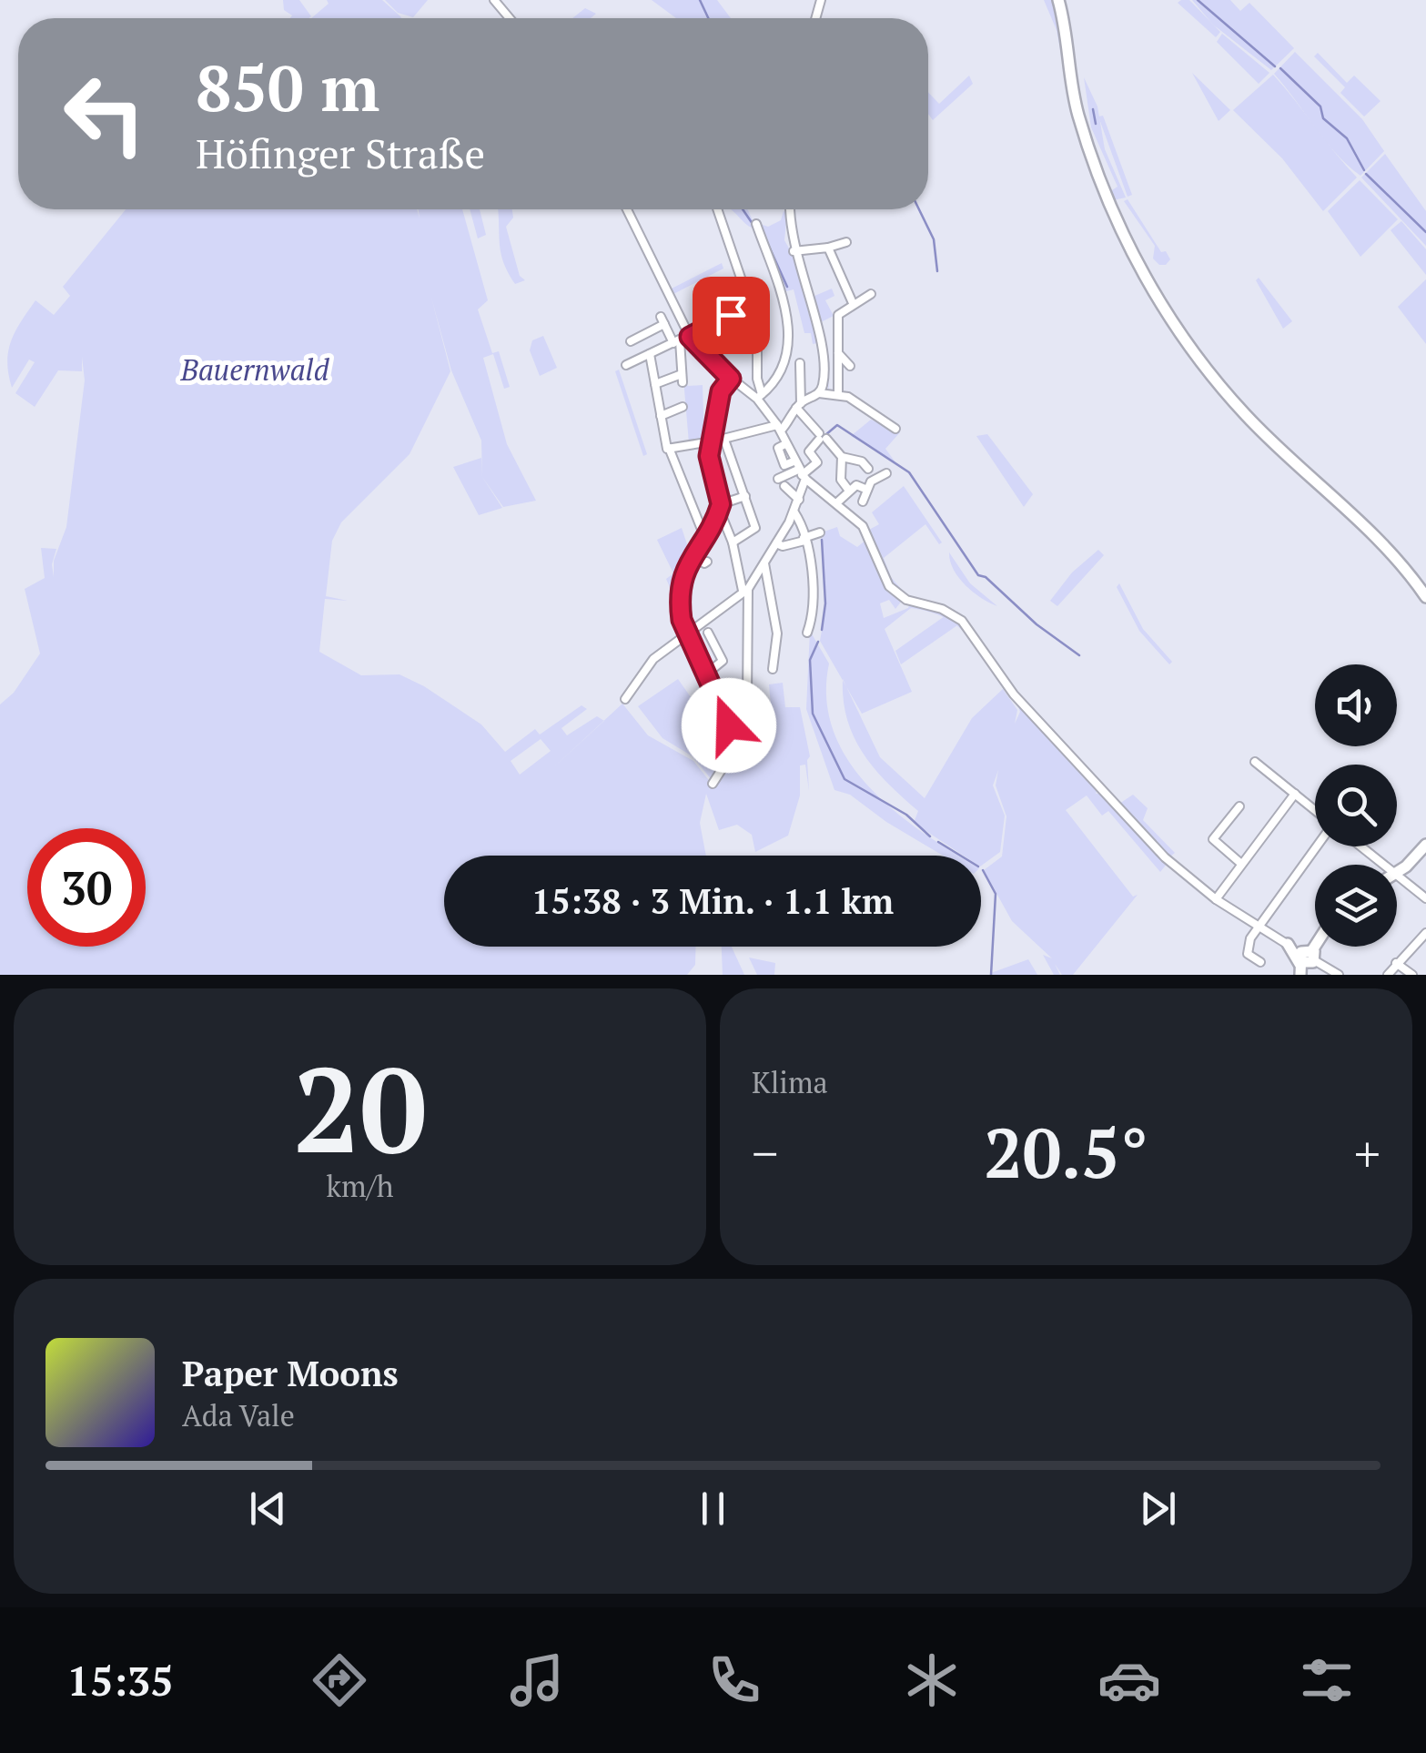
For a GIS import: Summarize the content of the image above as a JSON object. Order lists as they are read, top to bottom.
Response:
{
  "parks": ["Bauernwald"],
  "page": {
    "turn": ["850 m", "Höfinger Straße"],
    "limit": "30",
    "trip": "15:38 · 3 Min. · 1.1 km",
    "tile": [
      ["20", "km/h"],
      "Klima"
    ],
    "heat": ["−", "20.5°", "+"],
    "song": ["Paper Moons", "Ada Vale"],
    "tabs": "15:35"
  }
}
